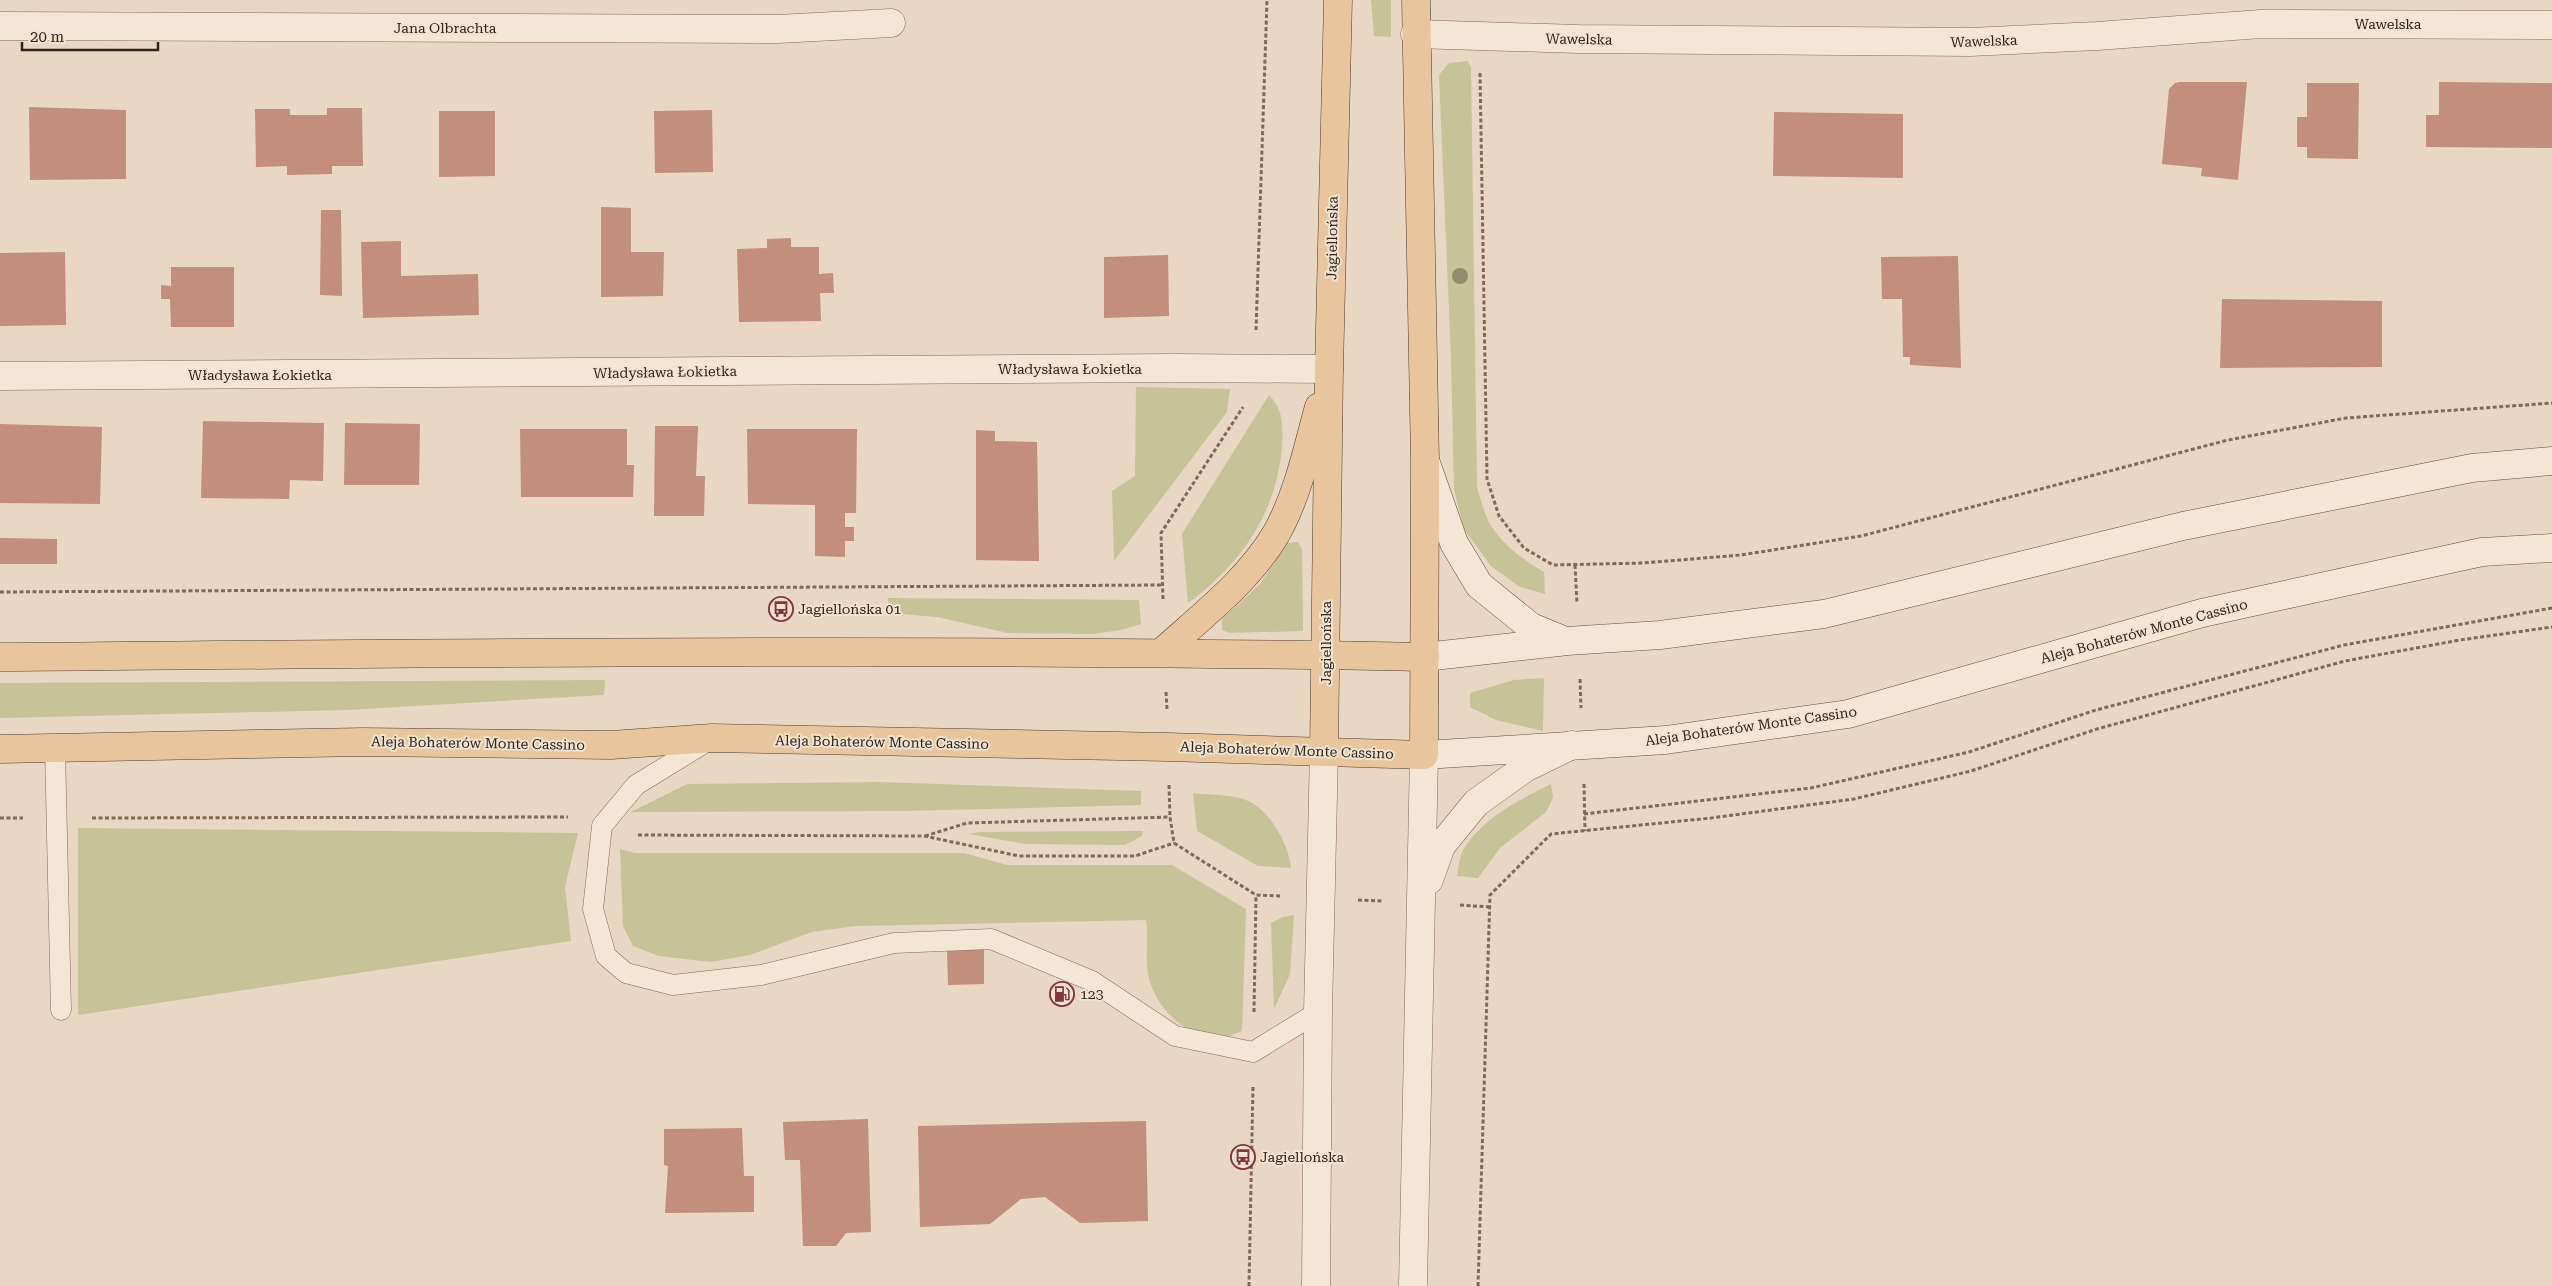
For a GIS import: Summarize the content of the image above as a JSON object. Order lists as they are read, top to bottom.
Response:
{
  "streets": {
    "main road": ["Jagiellońska", "Aleja Bohaterów Monte Cassino"],
    "street": ["Wawelska", "Jana Olbrachta", "Władysława Łokietka"]
  },
  "crossings": [
    ["Jagiellońska", "Władysława Łokietka"],
    ["Jagiellońska", "Aleja Bohaterów Monte Cassino"]
  ],
  "places": {
    "bus stop": ["Jagiellońska 01", "Jagiellońska"],
    "fuel station": ["123"]
  },
  "scale_bar": "20 m"
}
